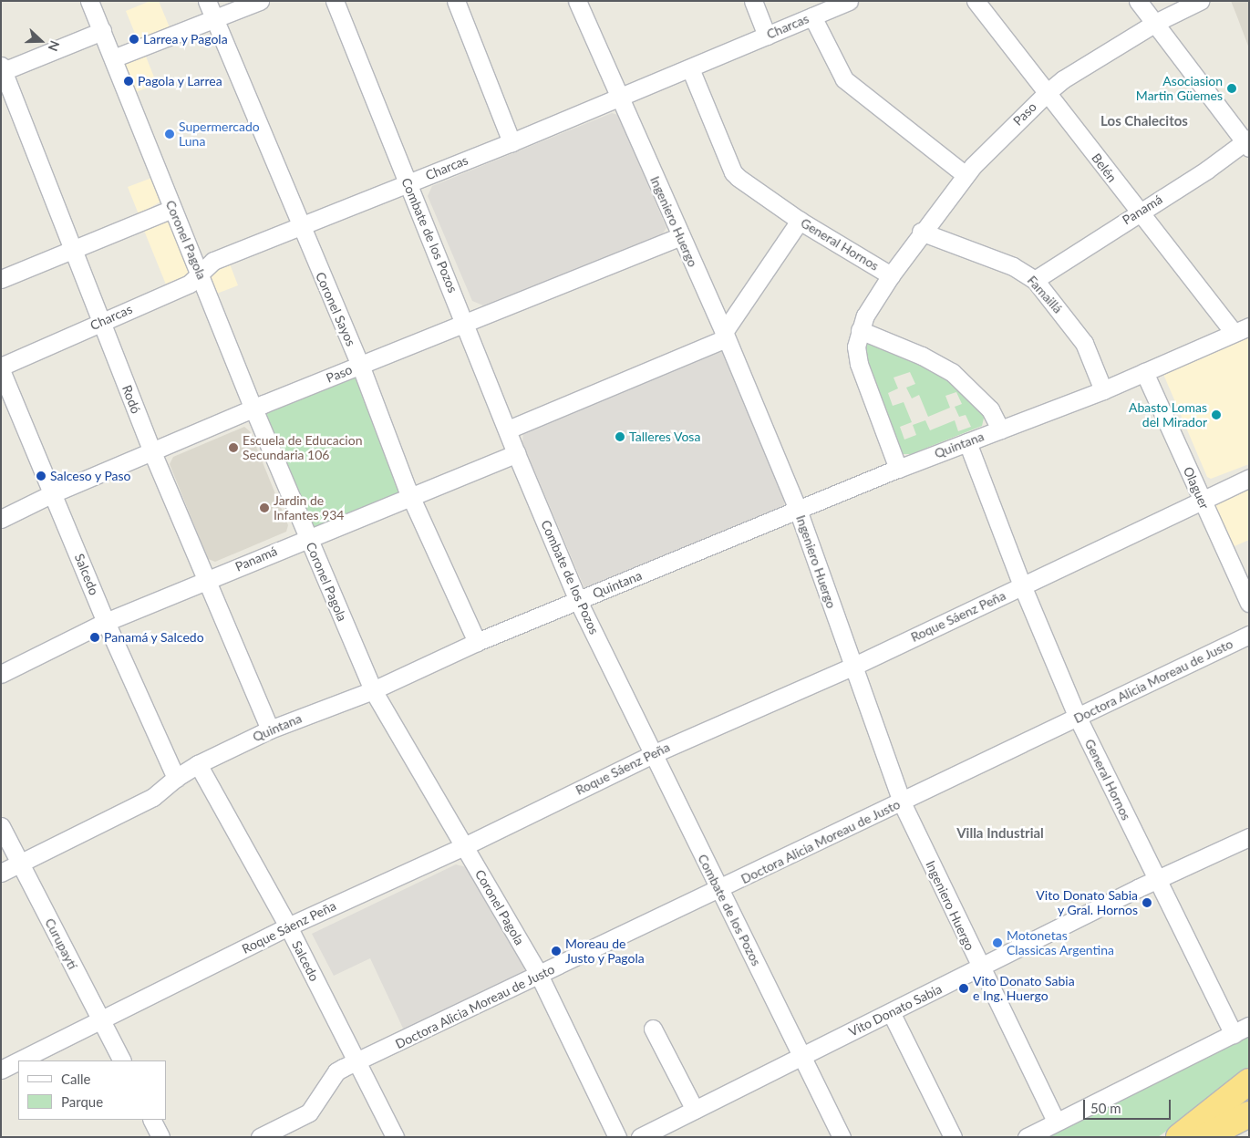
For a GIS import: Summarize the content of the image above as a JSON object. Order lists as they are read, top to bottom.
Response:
{
  "streets": {
    "street": [
      "Charcas",
      "Paso",
      "Belén",
      "Panamá",
      "Ingeniero Huergo",
      "Combate de los Pozos",
      "Coronel Pagola",
      "General Hornos",
      "Famaillá",
      "Coronel Sayos",
      "Rodó",
      "Quintana",
      "Olaguer",
      "Salcedo",
      "Roque Sáenz Peña",
      "Doctora Alicia Moreau de Justo",
      "Curupaytí",
      "Vito Donato Sabia"
    ]
  },
  "crossings": [
    ["Charcas", "Ingeniero Huergo"],
    ["Charcas", "Combate de los Pozos"],
    ["Charcas", "Coronel Pagola"],
    ["Charcas", "General Hornos"],
    ["Charcas", "Coronel Sayos"],
    ["Charcas", "Rodó"],
    ["Paso", "Belén"],
    ["Paso", "Ingeniero Huergo"],
    ["Paso", "Combate de los Pozos"],
    ["Paso", "Coronel Pagola"],
    ["Paso", "General Hornos"],
    ["Paso", "Famaillá"],
    ["Paso", "Coronel Sayos"],
    ["Paso", "Rodó"],
    ["Paso", "Salcedo"],
    ["Belén", "Panamá"],
    ["Belén", "Quintana"],
    ["Panamá", "Combate de los Pozos"],
    ["Panamá", "Coronel Pagola"],
    ["Panamá", "Famaillá"],
    ["Panamá", "Coronel Sayos"],
    ["Panamá", "Rodó"],
    ["Panamá", "Salcedo"],
    ["Ingeniero Huergo", "Quintana"],
    ["Ingeniero Huergo", "Roque Sáenz Peña"],
    ["Ingeniero Huergo", "Doctora Alicia Moreau de Justo"],
    ["Ingeniero Huergo", "Vito Donato Sabia"],
    ["Combate de los Pozos", "Quintana"],
    ["Combate de los Pozos", "Roque Sáenz Peña"],
    ["Combate de los Pozos", "Doctora Alicia Moreau de Justo"],
    ["Combate de los Pozos", "Vito Donato Sabia"],
    ["Coronel Pagola", "Quintana"],
    ["Coronel Pagola", "Roque Sáenz Peña"],
    ["Coronel Pagola", "Doctora Alicia Moreau de Justo"],
    ["General Hornos", "Quintana"],
    ["General Hornos", "Roque Sáenz Peña"],
    ["General Hornos", "Doctora Alicia Moreau de Justo"],
    ["General Hornos", "Vito Donato Sabia"],
    ["Famaillá", "Quintana"],
    ["Coronel Sayos", "Quintana"],
    ["Rodó", "Quintana"],
    ["Quintana", "Olaguer"],
    ["Quintana", "Salcedo"],
    ["Quintana", "Curupaytí"],
    ["Olaguer", "Roque Sáenz Peña"],
    ["Salcedo", "Roque Sáenz Peña"],
    ["Salcedo", "Doctora Alicia Moreau de Justo"],
    ["Roque Sáenz Peña", "Curupaytí"]
  ],
  "districts": ["Los Chalecitos", "Villa Industrial"],
  "places": [
    "Larrea y Pagola",
    "Pagola y Larrea",
    "Asociasion Martin Güemes",
    "Supermercado Luna",
    "Abasto Lomas del Mirador",
    "Talleres Vosa",
    "Escuela de Educacion Secundaria 106",
    "Salceso y Paso",
    "Jardin de Infantes 934",
    "Panamá y Salcedo",
    "Vito Donato Sabia y Gral. Hornos",
    "Motonetas Classicas Argentina",
    "Moreau de Justo y Pagola",
    "Vito Donato Sabia e Ing. Huergo"
  ],
  "legend": ["Calle", "Parque"],
  "scale_bar": "50 m",
  "north": "right"
}
